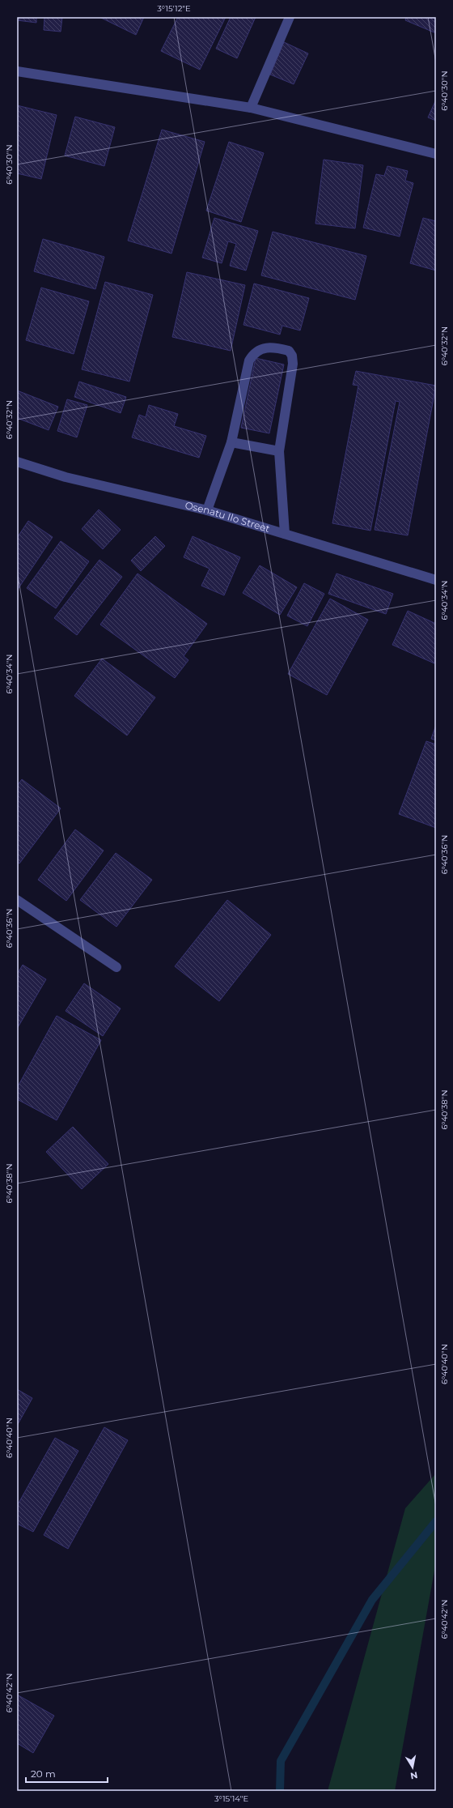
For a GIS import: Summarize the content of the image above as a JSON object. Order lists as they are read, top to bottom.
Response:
{
  "streets": {
    "street": ["Osenatu Ilo Street"]
  },
  "scale_bar": "20 m",
  "north": "bottom",
  "coordinates": [
    "3°15'12\"E",
    "6°40'30\"N",
    "6°40'32\"N",
    "6°40'34\"N",
    "6°40'36\"N",
    "6°40'38\"N",
    "6°40'40\"N",
    "6°40'42\"N",
    "3°15'14\"E"
  ]
}
